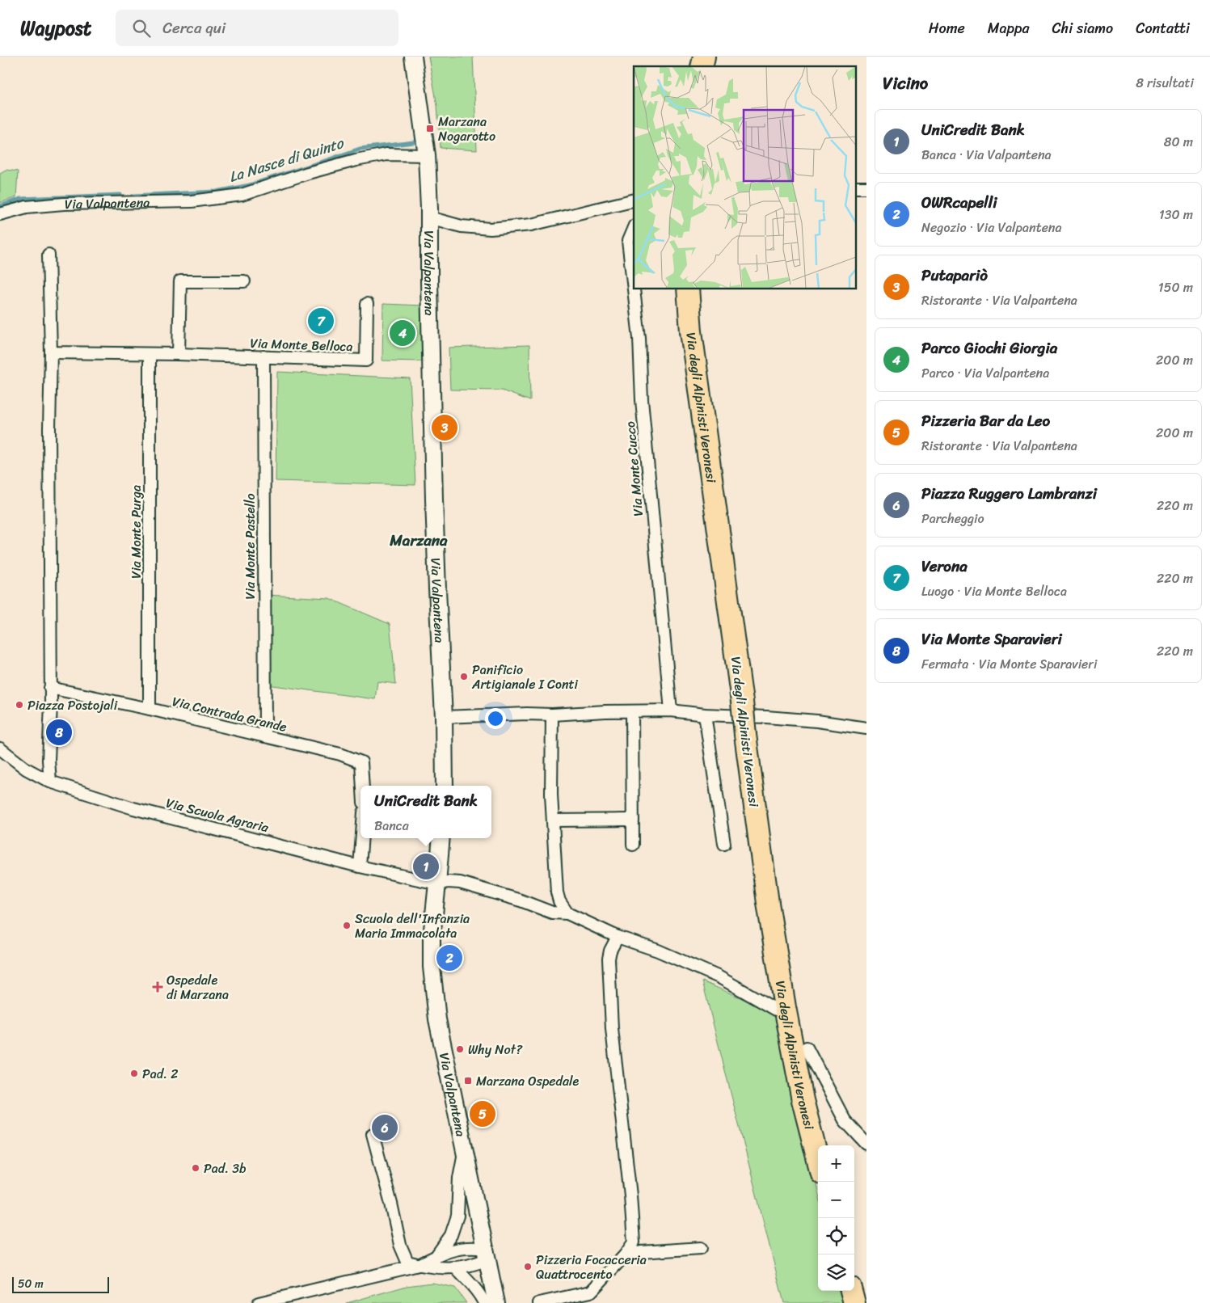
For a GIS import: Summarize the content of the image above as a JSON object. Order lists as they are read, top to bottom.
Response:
{
  "streets": {
    "highway": ["Via degli Alpinisti Veronesi"],
    "street": [
      "Via Valpantena",
      "Via Monte Belloca",
      "Via Monte Cucco",
      "Via Monte Purga",
      "Via Monte Pastello",
      "Via Contrada Grande",
      "Via Scuola Agraria"
    ]
  },
  "crossings": [
    ["Via Valpantena", "Via Scuola Agraria"],
    ["Via Monte Belloca", "Via Monte Purga"],
    ["Via Monte Belloca", "Via Monte Pastello"],
    ["Via Monte Purga", "Via Contrada Grande"],
    ["Via Monte Pastello", "Via Contrada Grande"]
  ],
  "districts": ["Marzana"],
  "water": ["La Nasce di Quinto"],
  "places": {
    "transit": ["Marzana Nogarotto", "Marzana Ospedale"],
    "other": [
      "Panificio Artigianale I Conti",
      "Piazza Postojali",
      "Scuola dell'Infanzia Maria Immacolata",
      "Why Not?",
      "Pad. 2",
      "Pad. 3b",
      "Pizzeria Focacceria Quattrocento"
    ],
    "health": ["Ospedale di Marzana"]
  },
  "scale_bar": "50 m",
  "page": {
    "header": "Waypost",
    "search": "Cerca qui",
    "nav": [
      "Home",
      "Mappa",
      "Chi siamo",
      "Contatti"
    ],
    "heading": ["Vicino", "8 risultati"],
    "list": [
      {
        "mark": "1",
        "name": "UniCredit Bank",
        "note": "Banca · Via Valpantena",
        "value": "80 m"
      },
      {
        "mark": "2",
        "name": "OWRcapelli",
        "note": "Negozio · Via Valpantena",
        "value": "130 m"
      },
      {
        "mark": "3",
        "name": "Putapariò",
        "note": "Ristorante · Via Valpantena",
        "value": "150 m"
      },
      {
        "mark": "4",
        "name": "Parco Giochi Giorgia",
        "note": "Parco · Via Valpantena",
        "value": "200 m"
      },
      {
        "mark": "5",
        "name": "Pizzeria Bar da Leo",
        "note": "Ristorante · Via Valpantena",
        "value": "200 m"
      },
      {
        "mark": "6",
        "name": "Piazza Ruggero Lambranzi",
        "note": "Parcheggio",
        "value": "220 m"
      },
      {
        "mark": "7",
        "name": "Verona",
        "note": "Luogo · Via Monte Belloca",
        "value": "220 m"
      },
      {
        "mark": "8",
        "name": "Via Monte Sparavieri",
        "note": "Fermata · Via Monte Sparavieri",
        "value": "220 m"
      }
    ],
    "pins": [
      "7",
      "4",
      "3",
      "8",
      "1",
      "2",
      "5",
      "6"
    ],
    "popup": ["UniCredit Bank", "Banca"],
    "map_buttons": ["+", "−"],
    "scale": "50 m"
  }
}
